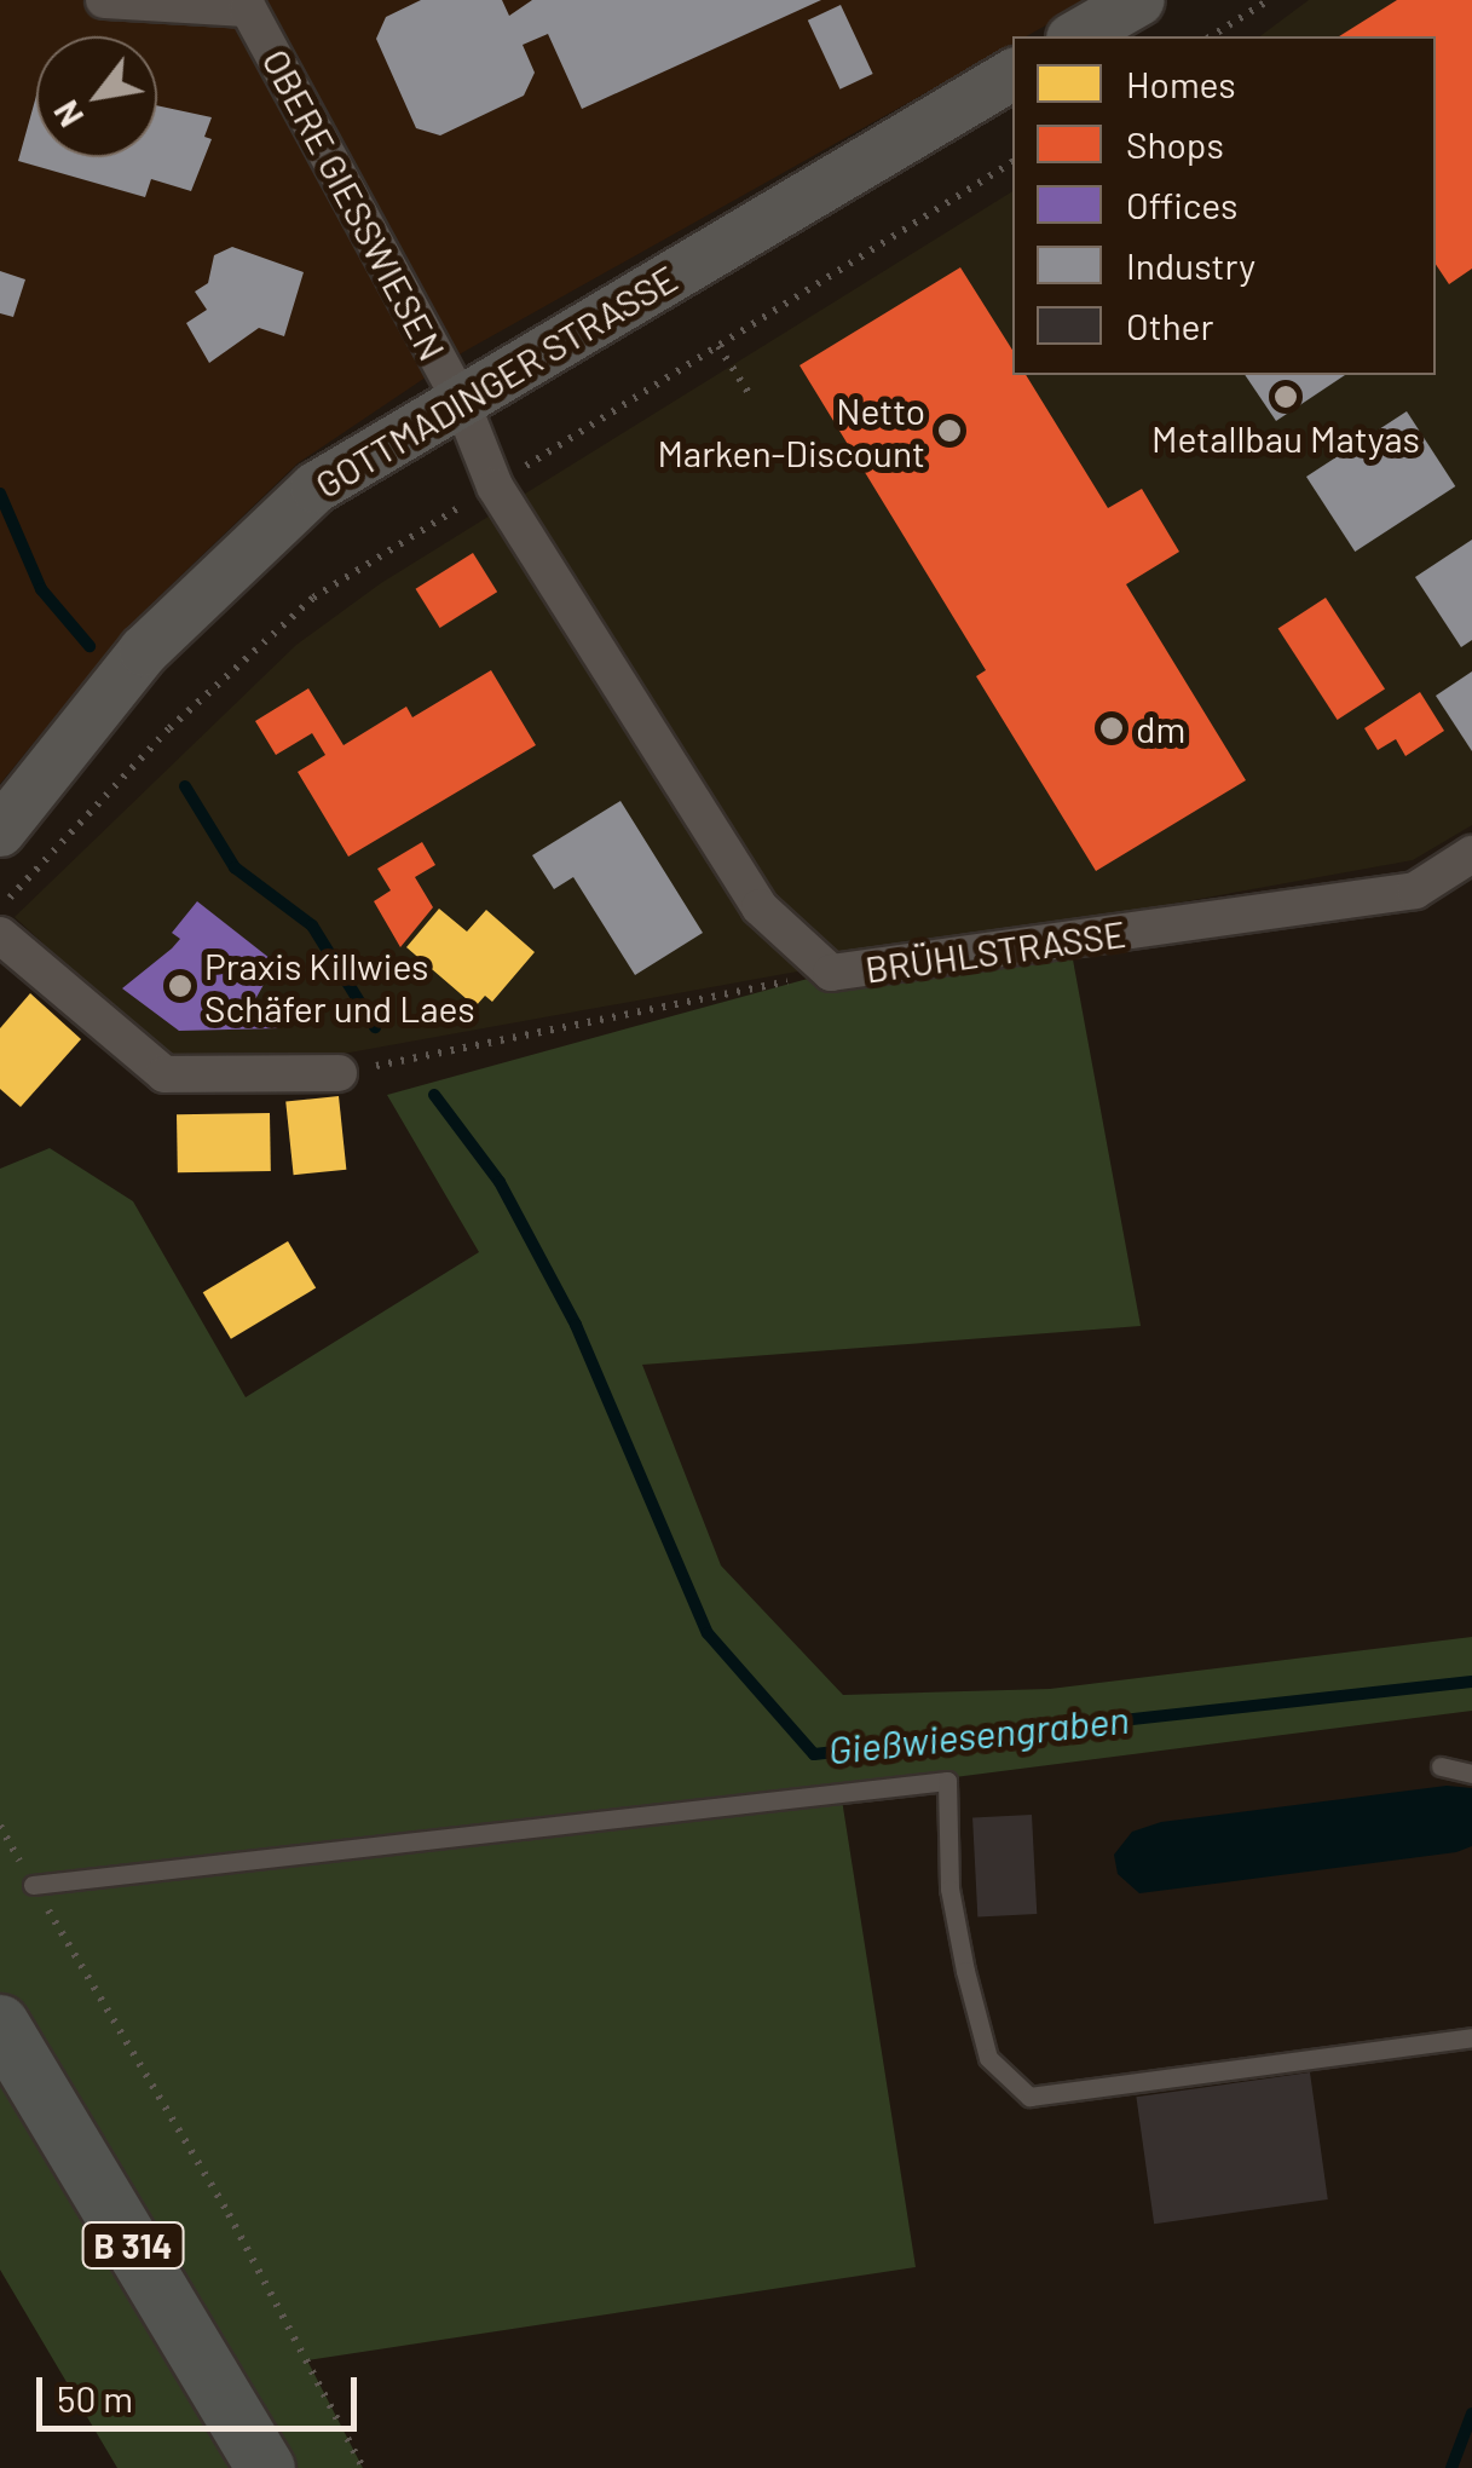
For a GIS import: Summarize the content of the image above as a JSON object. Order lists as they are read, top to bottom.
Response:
{
  "streets": {
    "main road": ["GOTTMADINGER STRASSE", "B 314"],
    "street": ["OBERE GIESSWIESEN", "BRÜHLSTRASSE"]
  },
  "crossings": [
    ["OBERE GIESSWIESEN", "GOTTMADINGER STRASSE"],
    ["OBERE GIESSWIESEN", "BRÜHLSTRASSE"],
    ["GOTTMADINGER STRASSE", "BRÜHLSTRASSE"]
  ],
  "water": ["Gießwiesengraben"],
  "places": [
    "Metallbau Matyas",
    "Netto Marken-Discount",
    "dm",
    "Praxis Killwies Schäfer und Laes"
  ],
  "legend": [
    "Homes",
    "Shops",
    "Offices",
    "Industry",
    "Other"
  ],
  "scale_bar": "50 m",
  "north": "bottom left"
}
